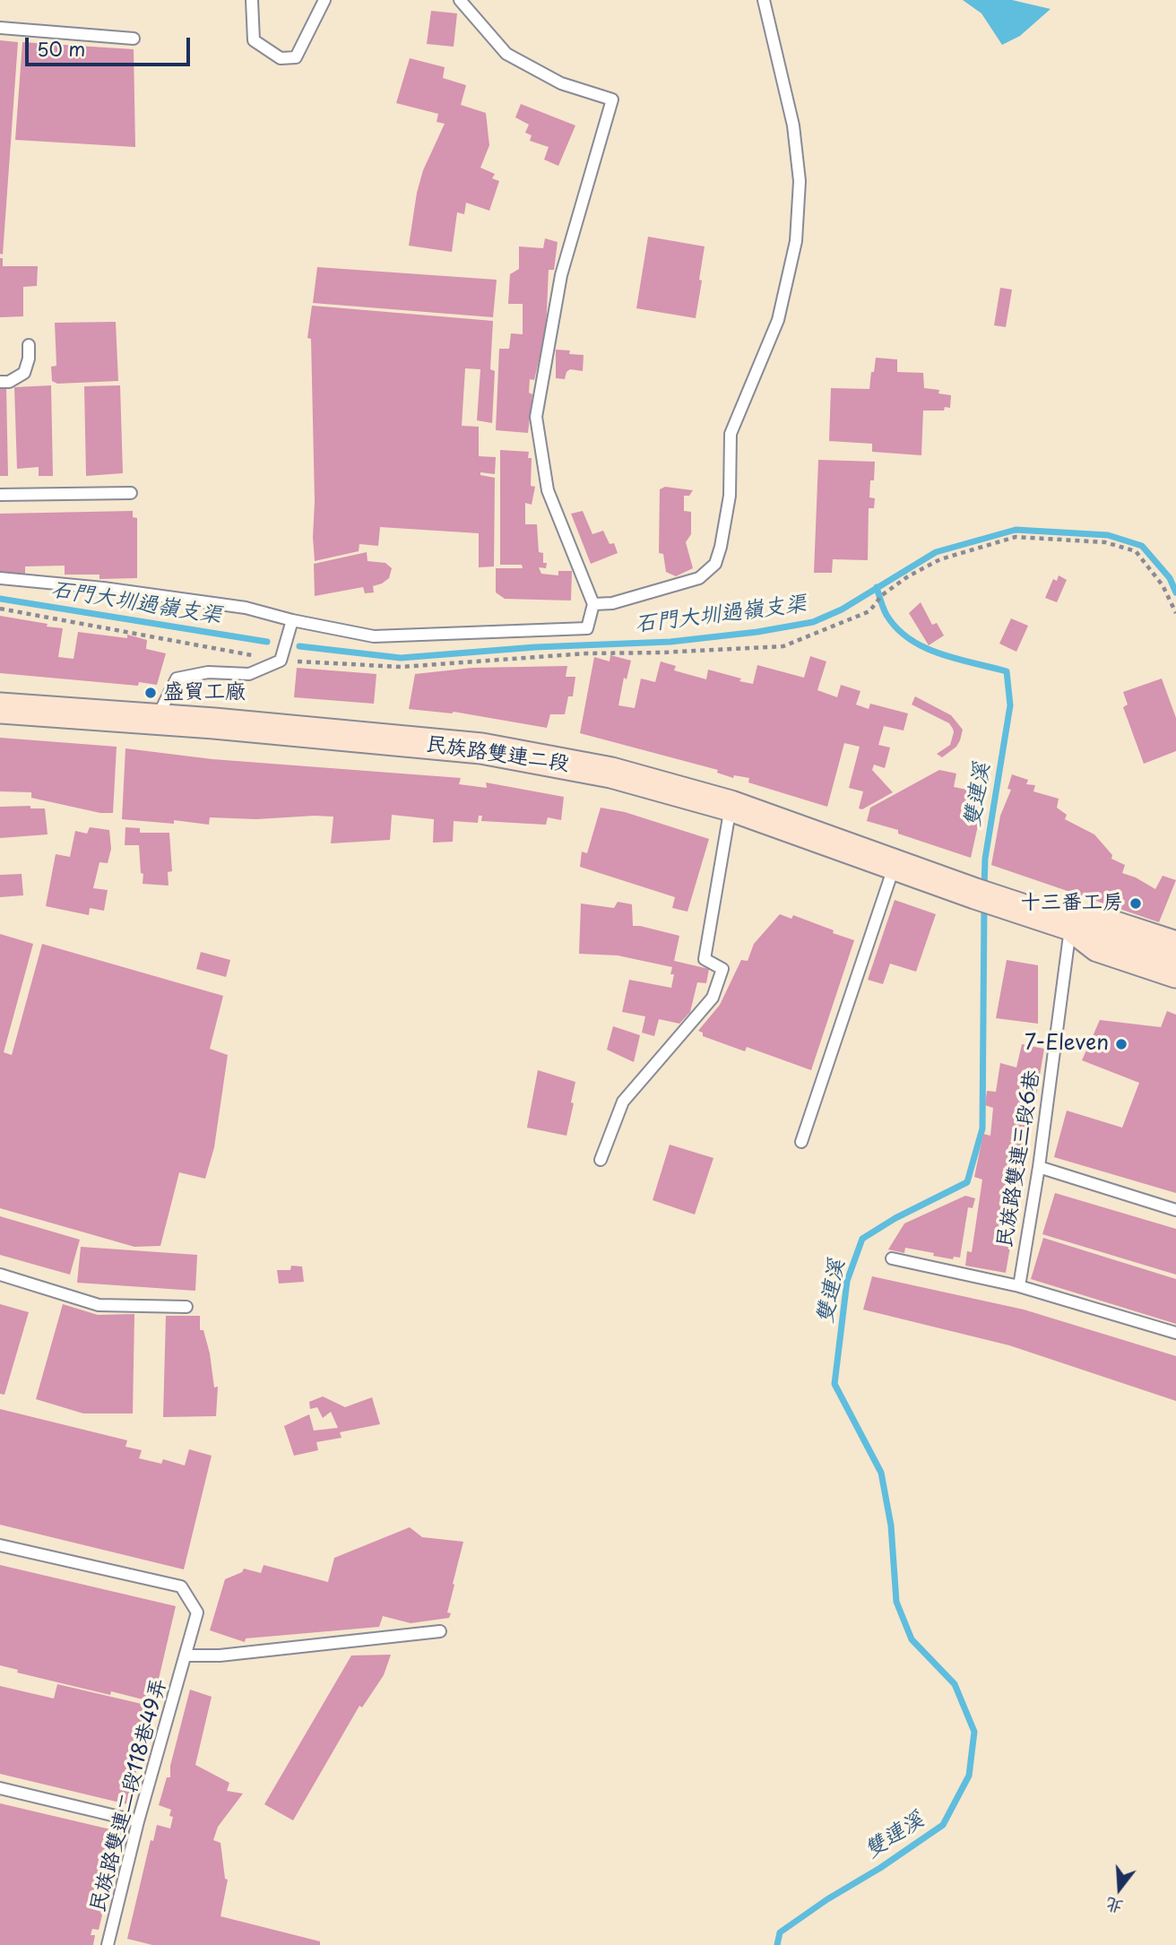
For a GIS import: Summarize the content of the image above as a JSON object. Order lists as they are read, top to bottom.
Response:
{
  "streets": {
    "main road": ["民族路雙連二段"],
    "lane": ["民族路雙連三段6巷", "民族路雙連二段118巷49弄"]
  },
  "crossings": [
    ["民族路雙連二段", "民族路雙連三段6巷"]
  ],
  "water": ["石門大圳過嶺支渠", "雙連溪"],
  "places": ["盛貿工廠", "十三番工房", "7-Eleven"],
  "scale_bar": "50 m",
  "north": "bottom"
}
